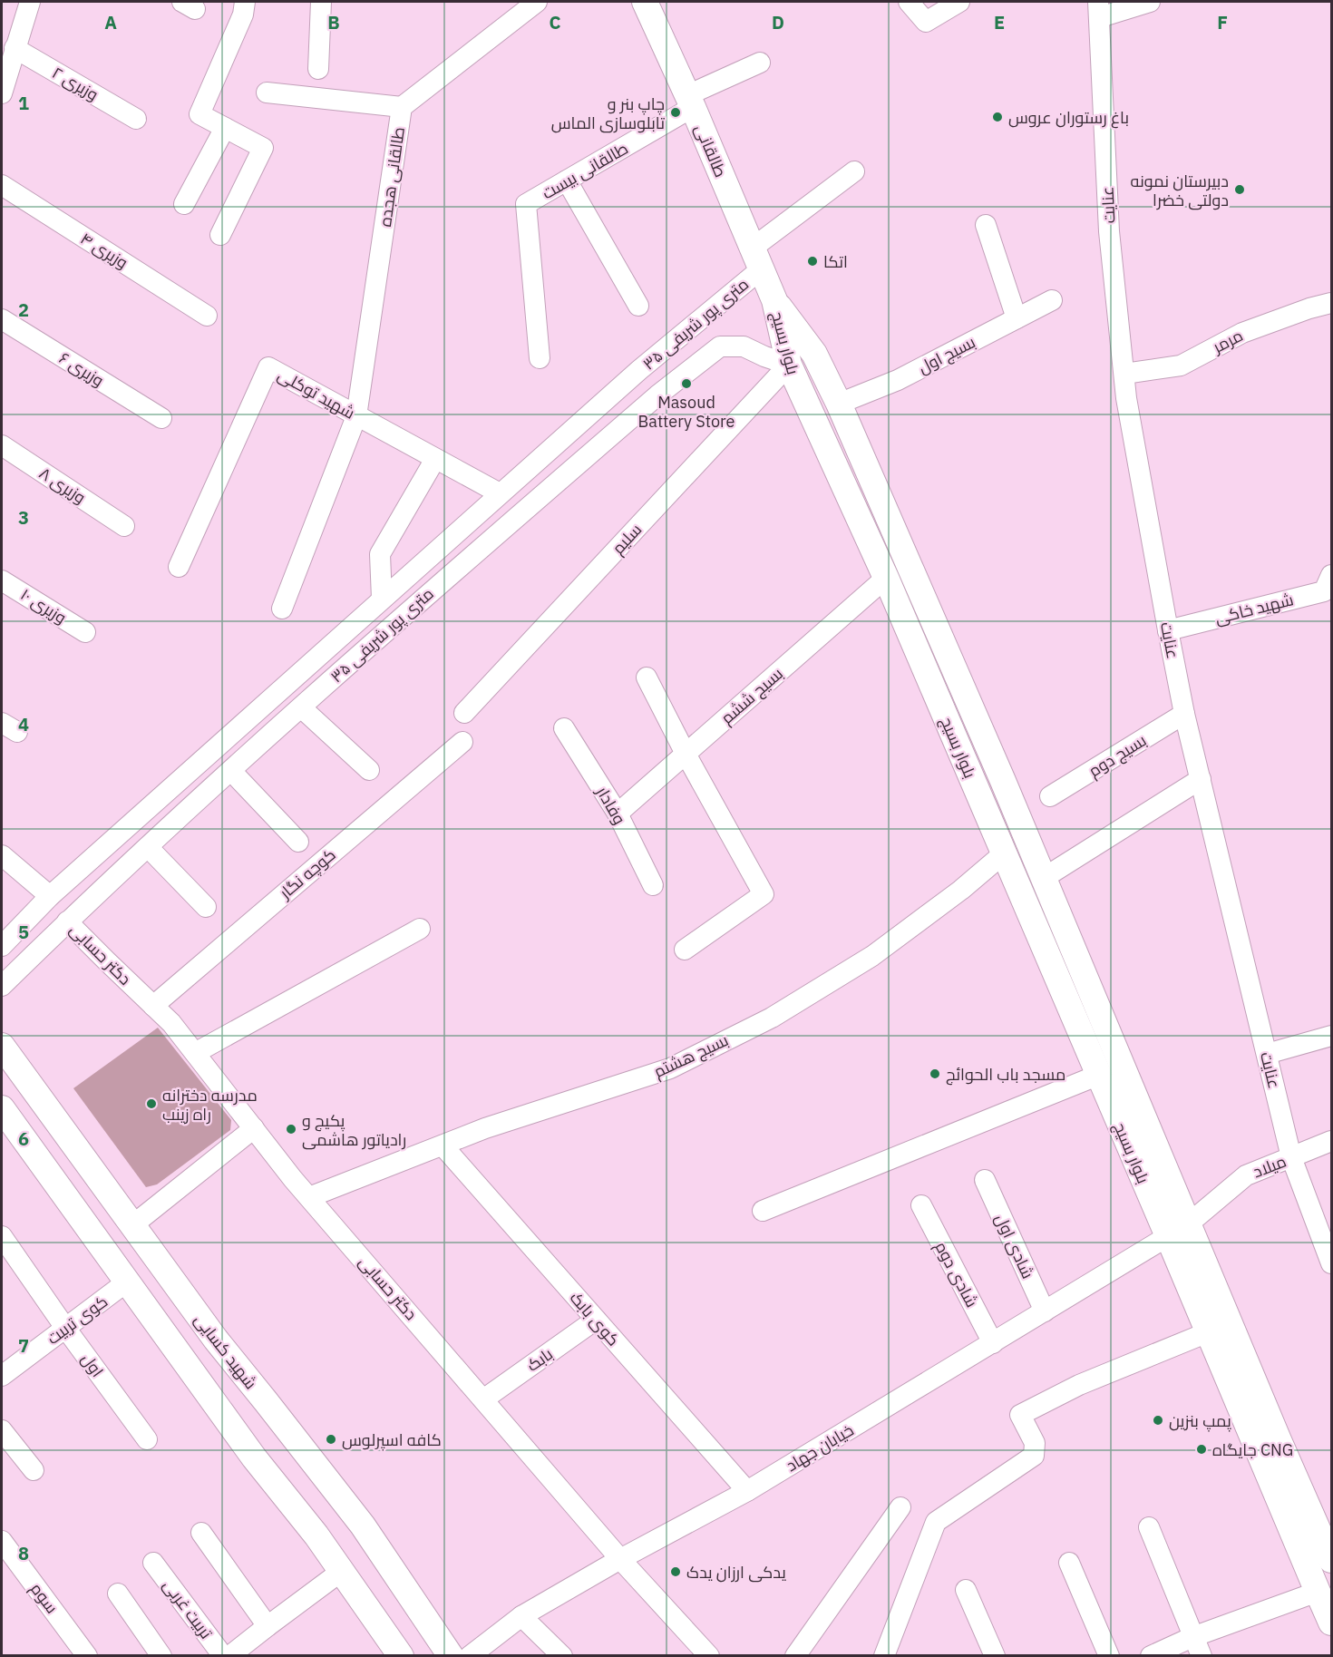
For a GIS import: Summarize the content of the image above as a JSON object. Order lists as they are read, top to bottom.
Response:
{
  "streets": {
    "main road": ["طالقانی", "بلوار بسیج", "شهید کسایی"],
    "street": [
      "وزیری ۲",
      "طالقانی بیست",
      "طالقانی هجده",
      "عنایت",
      "وزیری ۴",
      "۳۵ متری پور شریفی",
      "مرمر",
      "بسیج اول",
      "وزیری ۶",
      "شهید توکلی",
      "وزیری ۸",
      "سلیم",
      "وزیری ۱۰",
      "شهید خاکی",
      "بسیج ششم",
      "بسيج دوم",
      "وفادار",
      "کوچه نگار",
      "دکتر حسابی",
      "بسیج هشتم",
      "میلاد",
      "شادی اول",
      "شادی دوم",
      "کوی بابک",
      "کوی تربیت",
      "بابک",
      "اول",
      "خیابان جهاد",
      "سوم",
      "تربیت غربی"
    ]
  },
  "crossings": [
    ["طالقانی", "طالقانی بیست"],
    ["طالقانی", "۳۵ متری پور شریفی"],
    ["طالقانی", "بلوار بسیج"],
    ["طالقانی هجده", "شهید توکلی"],
    ["عنایت", "مرمر"],
    ["عنایت", "شهید خاکی"],
    ["عنایت", "بسيج دوم"],
    ["عنایت", "میلاد"],
    ["۳۵ متری پور شریفی", "بلوار بسیج"],
    ["۳۵ متری پور شریفی", "شهید توکلی"],
    ["۳۵ متری پور شریفی", "سلیم"],
    ["۳۵ متری پور شریفی", "دکتر حسابی"],
    ["بلوار بسیج", "بسیج اول"],
    ["بلوار بسیج", "سلیم"],
    ["بلوار بسیج", "بسیج ششم"],
    ["بلوار بسیج", "بسیج هشتم"],
    ["بلوار بسیج", "میلاد"],
    ["بلوار بسیج", "خیابان جهاد"],
    ["بسیج ششم", "وفادار"],
    ["کوچه نگار", "دکتر حسابی"],
    ["دکتر حسابی", "بسیج هشتم"],
    ["دکتر حسابی", "بابک"],
    ["دکتر حسابی", "خیابان جهاد"],
    ["بسیج هشتم", "کوی بابک"],
    ["میلاد", "خیابان جهاد"],
    ["شادی اول", "خیابان جهاد"],
    ["شادی دوم", "خیابان جهاد"],
    ["کوی بابک", "بابک"],
    ["کوی بابک", "خیابان جهاد"],
    ["کوی تربیت", "اول"]
  ],
  "places": [
    "چاپ بنر و تابلوسازی الماس",
    "باغ رستوران عروس",
    "دبیرستان نمونه دولتی خضرا",
    "اتکا",
    "Masoud Battery Store",
    "مسجد باب الحوائج",
    "مدرسه دخترانه راه زینب",
    "پکیج و رادیاتور هاشمی",
    "پمپ بنزین",
    "کافه اسپرلوس",
    "جایگاه CNG",
    "یدکی ارزان یدک"
  ],
  "grid": {
    "columns": [
      "A",
      "B",
      "C",
      "D",
      "E",
      "F"
    ],
    "rows": [
      "1",
      "2",
      "3",
      "4",
      "5",
      "6",
      "7",
      "8"
    ]
  }
}
